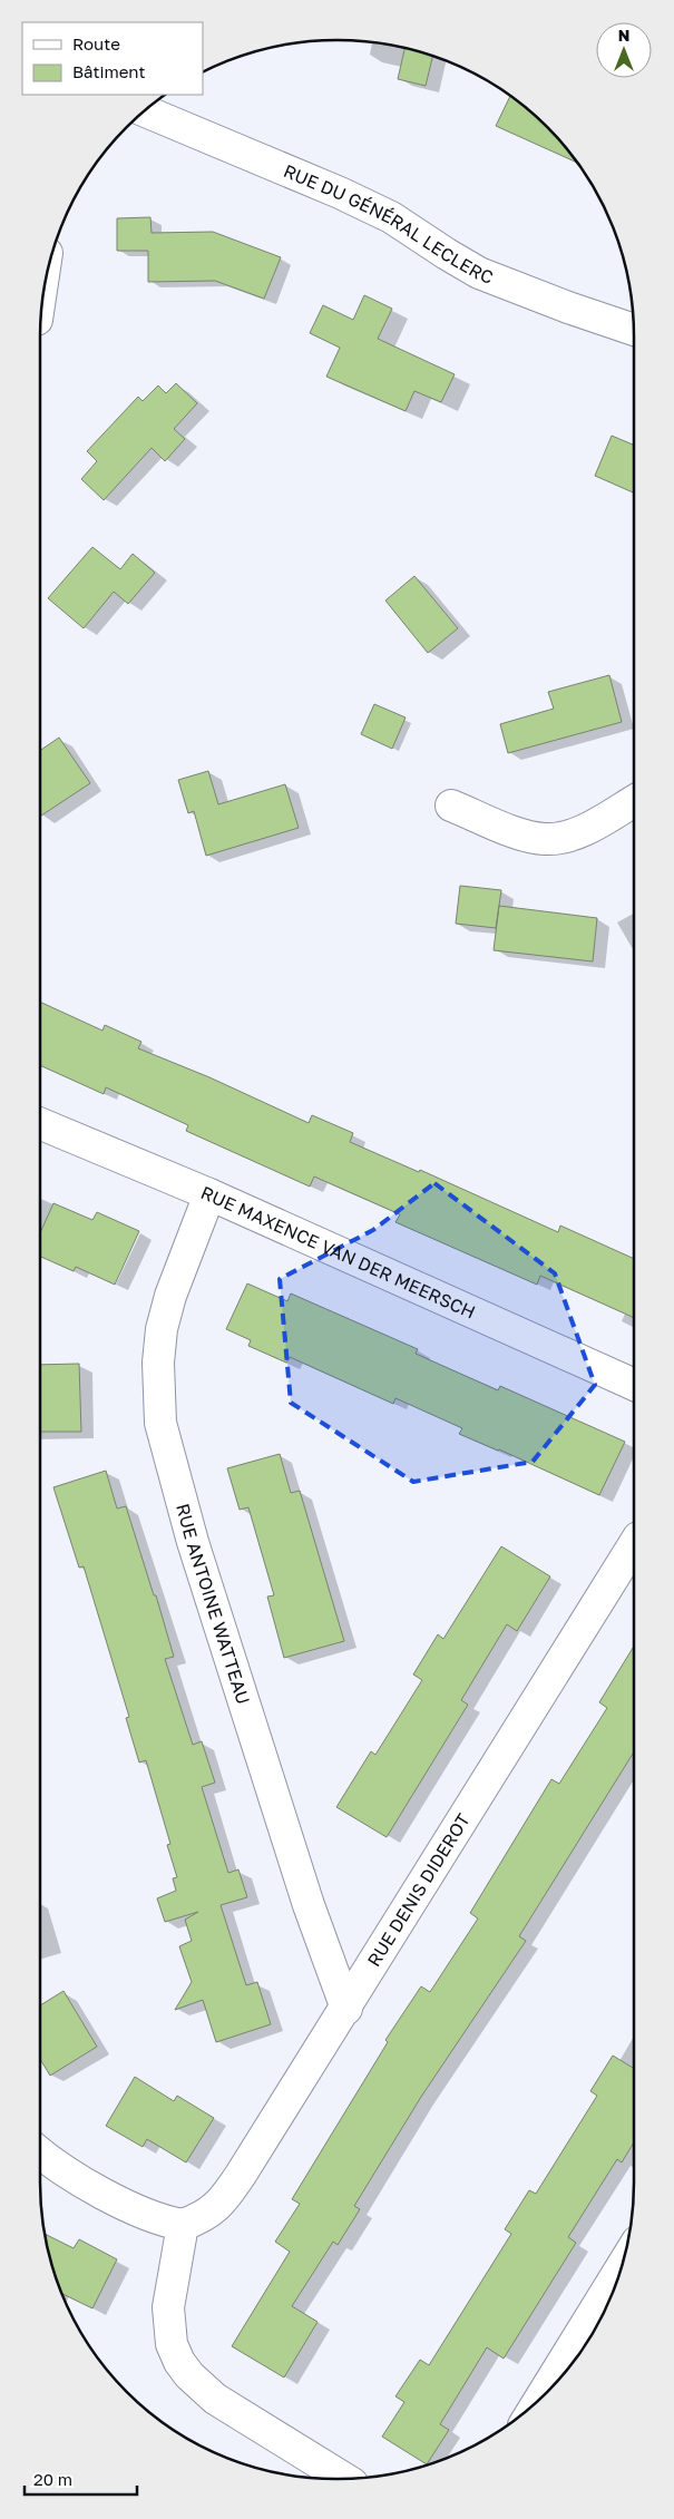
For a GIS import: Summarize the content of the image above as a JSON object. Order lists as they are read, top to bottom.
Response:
{
  "streets": {
    "street": [
      "RUE DU GÉNÉRAL LECLERC",
      "RUE MAXENCE VAN DER MEERSCH",
      "RUE ANTOINE WATTEAU",
      "RUE DENIS DIDEROT"
    ]
  },
  "crossings": [
    ["RUE MAXENCE VAN DER MEERSCH", "RUE ANTOINE WATTEAU"],
    ["RUE ANTOINE WATTEAU", "RUE DENIS DIDEROT"]
  ],
  "legend": ["Route", "Bâtiment"],
  "scale_bar": "20 m",
  "north": "top"
}
